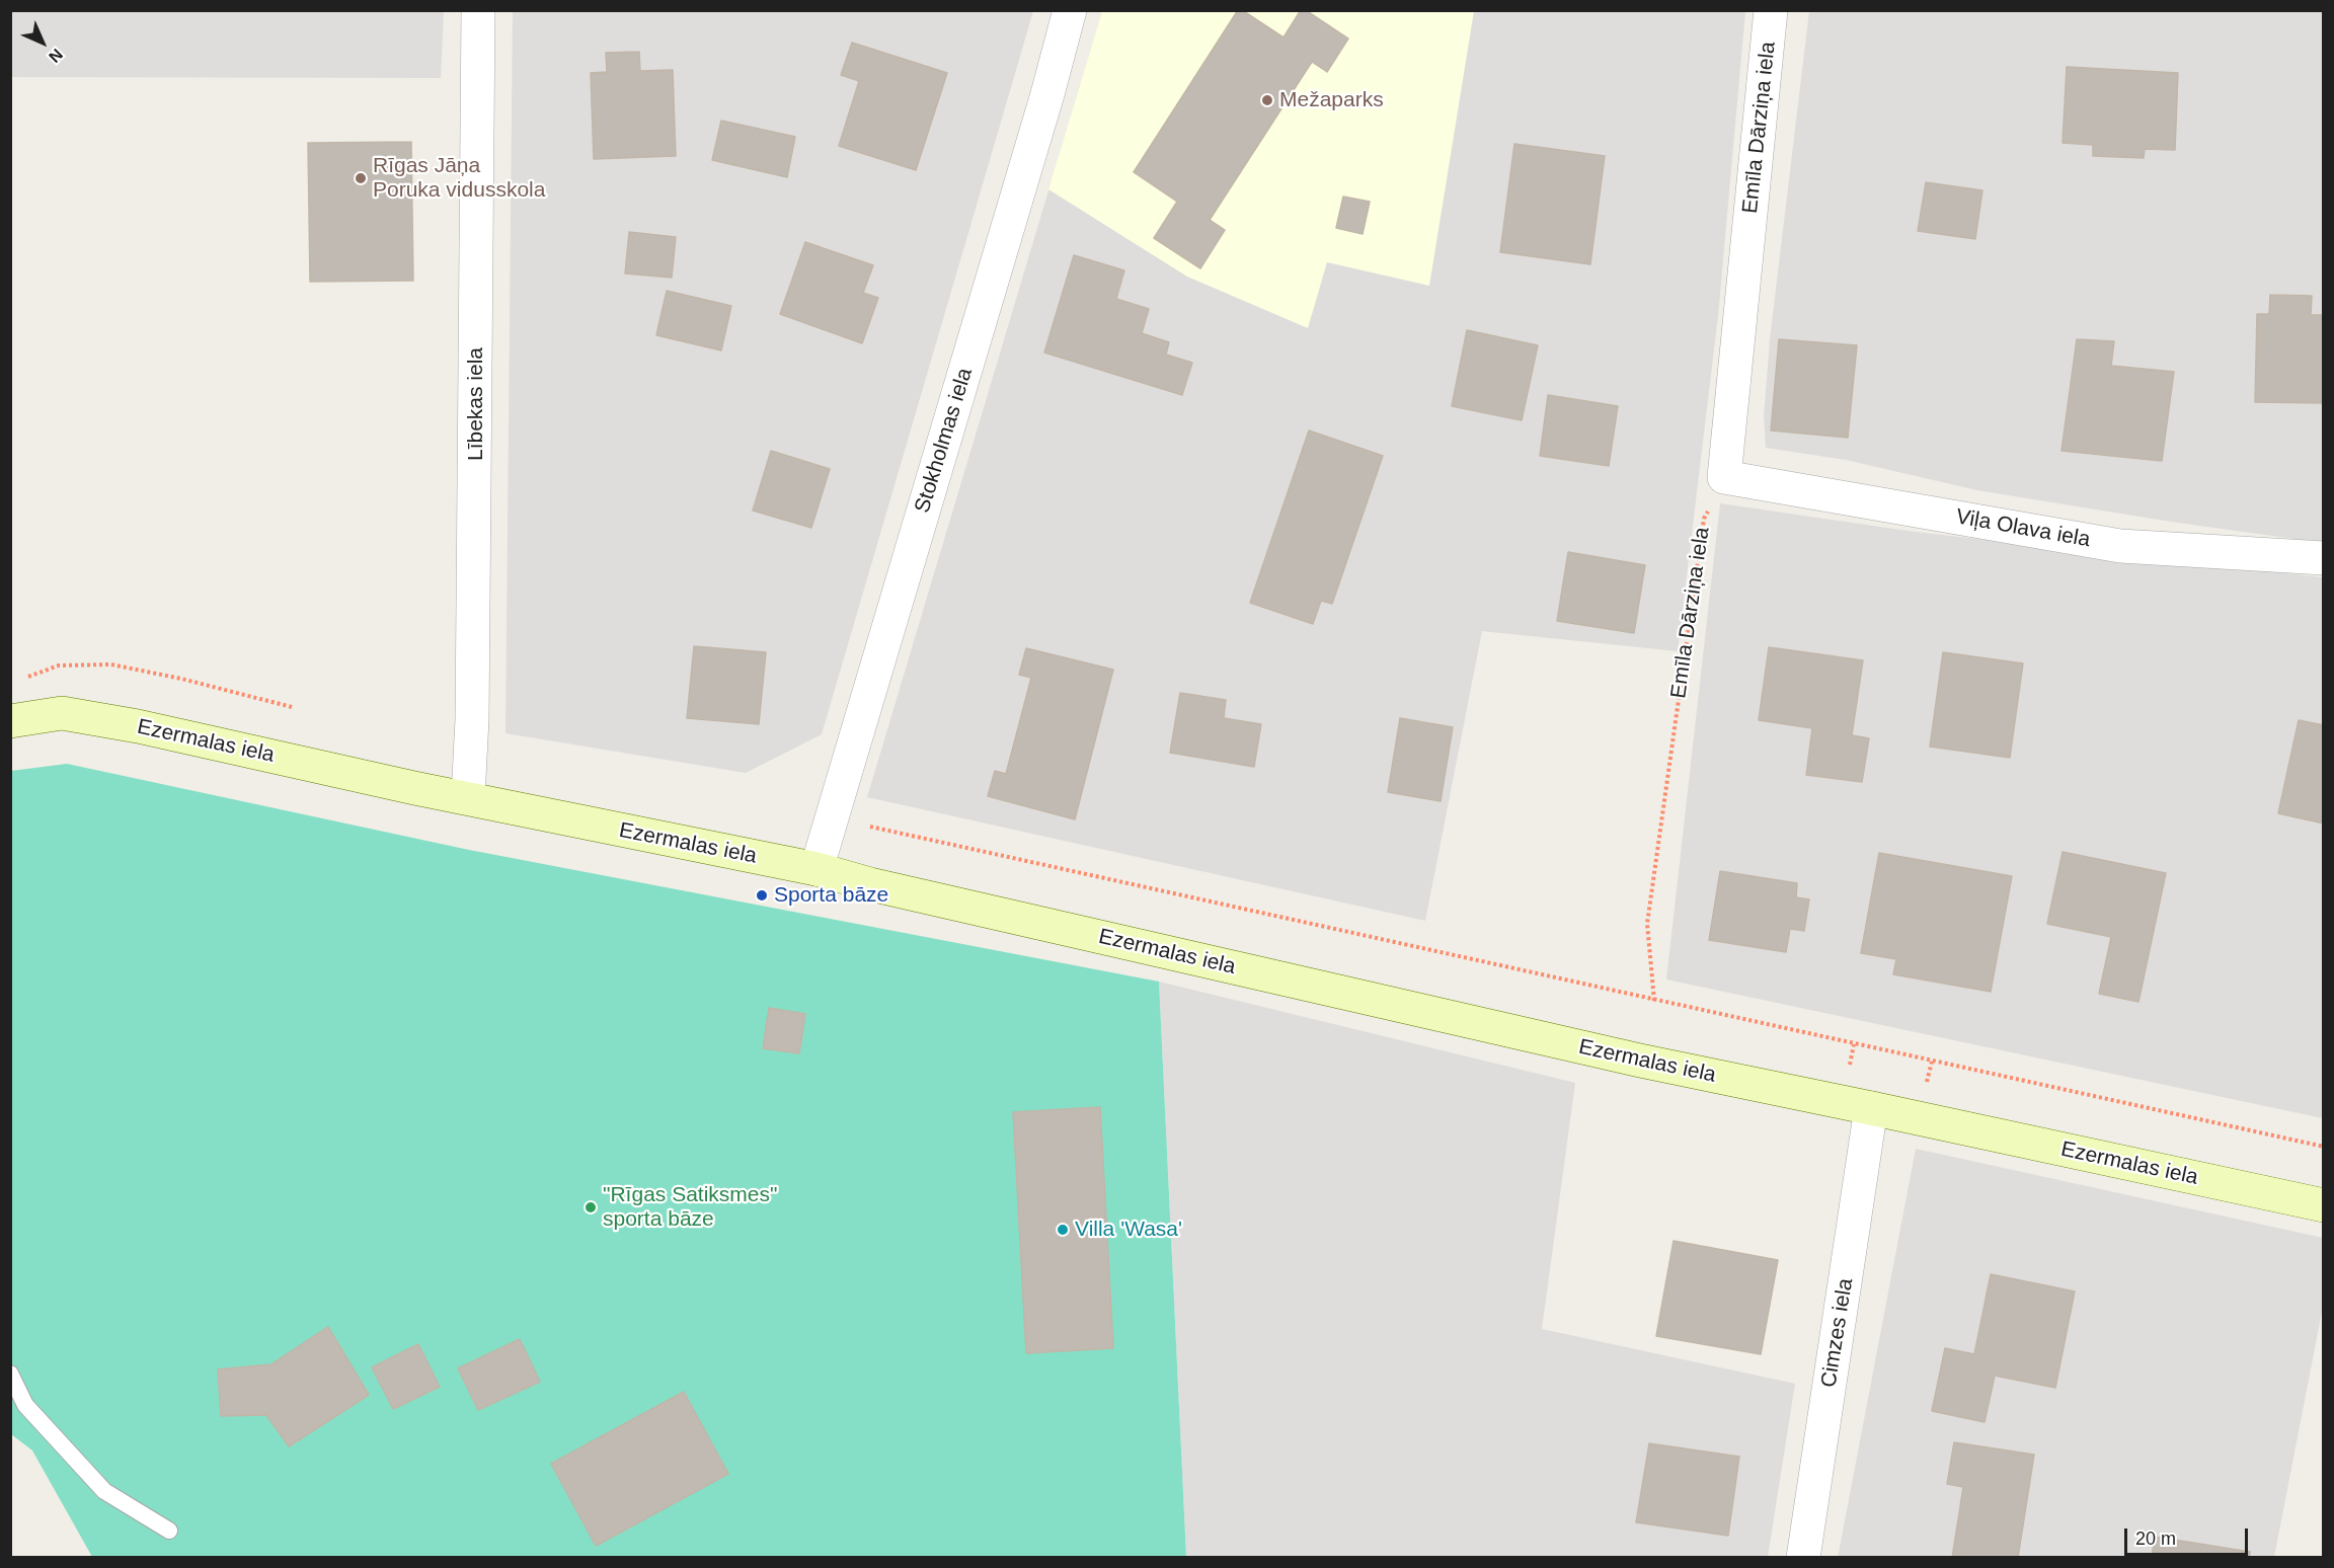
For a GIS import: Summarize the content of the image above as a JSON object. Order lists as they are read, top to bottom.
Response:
{
  "streets": {
    "street": [
      "Emīla Dārziņa iela",
      "Lībekas iela",
      "Stokholmas iela",
      "Viļa Olava iela",
      "Ezermalas iela",
      "Cimzes iela"
    ]
  },
  "crossings": [
    ["Emīla Dārziņa iela", "Viļa Olava iela"],
    ["Lībekas iela", "Ezermalas iela"],
    ["Stokholmas iela", "Ezermalas iela"],
    ["Ezermalas iela", "Cimzes iela"]
  ],
  "places": [
    "Mežaparks",
    "Rīgas Jāņa Poruka vidusskola",
    "Sporta bāze",
    "\"Rīgas Satiksmes\" sporta bāze",
    "Villa 'Wasa'"
  ],
  "scale_bar": "20 m",
  "north": "bottom right"
}
